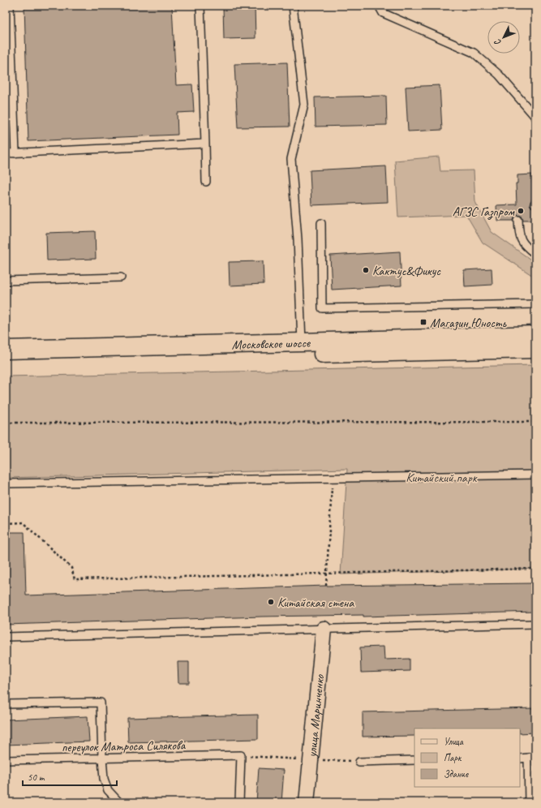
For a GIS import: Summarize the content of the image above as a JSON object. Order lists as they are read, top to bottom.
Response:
{
  "streets": {
    "main road": ["Московское шоссе"],
    "street": ["улица Маринченко"],
    "lane": ["переулок Матроса Силякова"]
  },
  "parks": ["Китайский парк"],
  "places": {
    "other": ["АГЗС Газпром", "Кактус&Фикус", "Китайская стена"],
    "transit": ["Магазин Юность"]
  },
  "legend": ["Улица", "Парк", "Здание"],
  "scale_bar": "50 m",
  "north": "bottom left"
}
